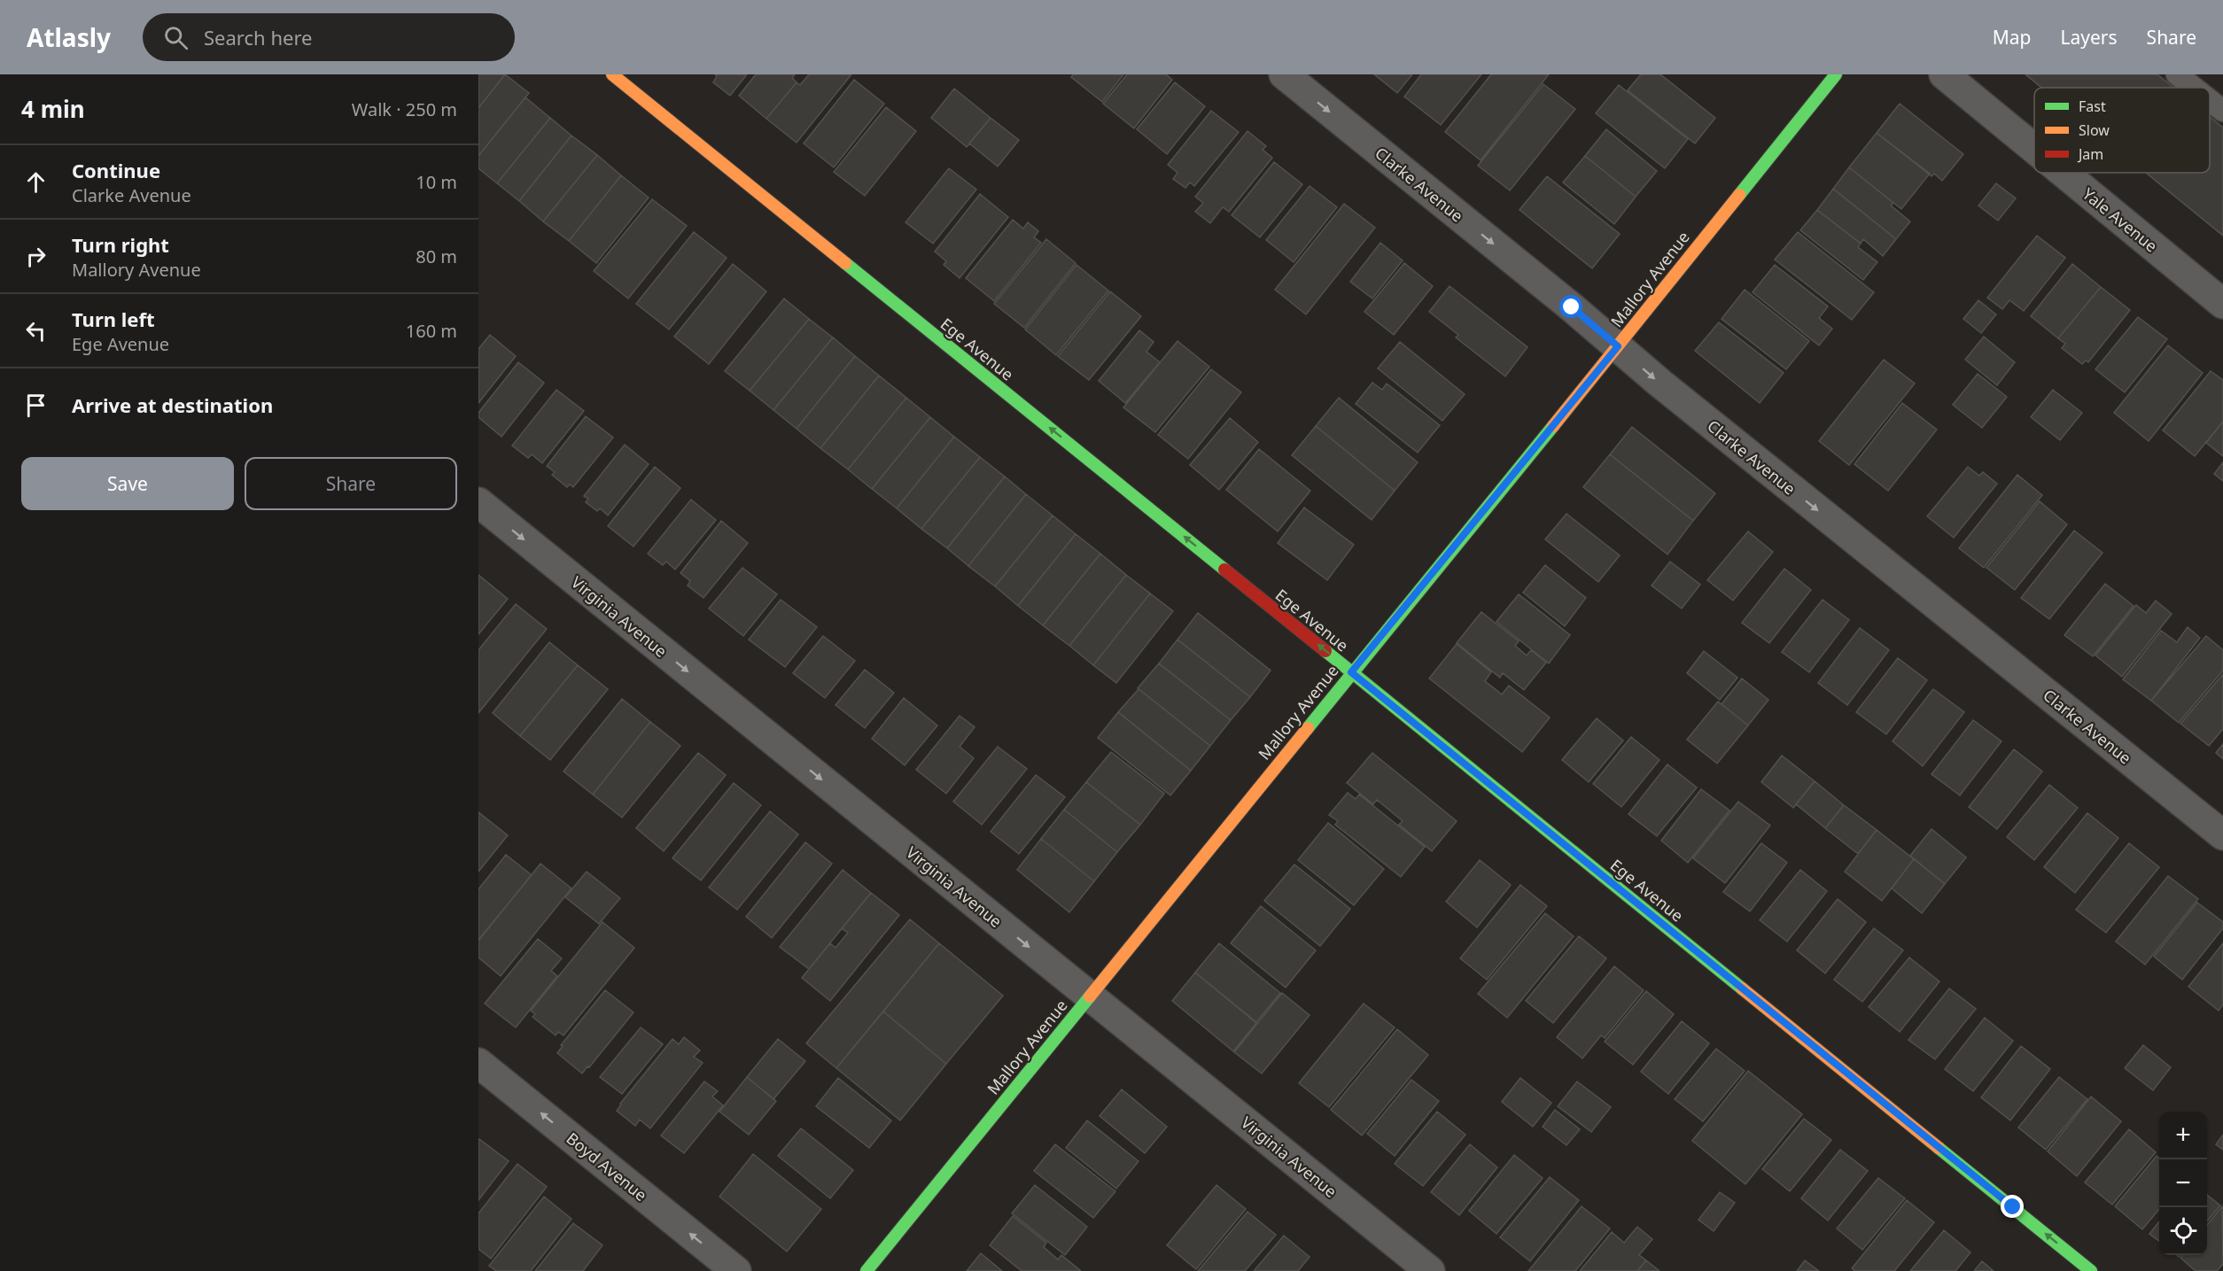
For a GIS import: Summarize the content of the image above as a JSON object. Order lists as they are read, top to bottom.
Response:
{
  "streets": {
    "street": [
      "Clarke Avenue",
      "Yale Avenue",
      "Mallory Avenue",
      "Ege Avenue",
      "Virginia Avenue",
      "Boyd Avenue"
    ]
  },
  "crossings": [
    ["Clarke Avenue", "Mallory Avenue"],
    ["Mallory Avenue", "Ege Avenue"],
    ["Mallory Avenue", "Virginia Avenue"]
  ],
  "one_way": [
    "Clarke Avenue",
    "Ege Avenue",
    "Virginia Avenue",
    "Boyd Avenue"
  ],
  "legend": ["Fast", "Slow", "Jam"],
  "page": {
    "header": "Atlasly",
    "search": "Search here",
    "nav": ["Map", "Layers", "Share"],
    "heading": ["4 min", "Walk · 250 m"],
    "list": [
      ["Continue", "Clarke Avenue", "10 m"],
      ["Turn right", "Mallory Avenue", "80 m"],
      ["Turn left", "Ege Avenue", "160 m"],
      "Arrive at destination"
    ],
    "buttons": ["Save", "Share"],
    "map_buttons": ["+", "−"]
  }
}
